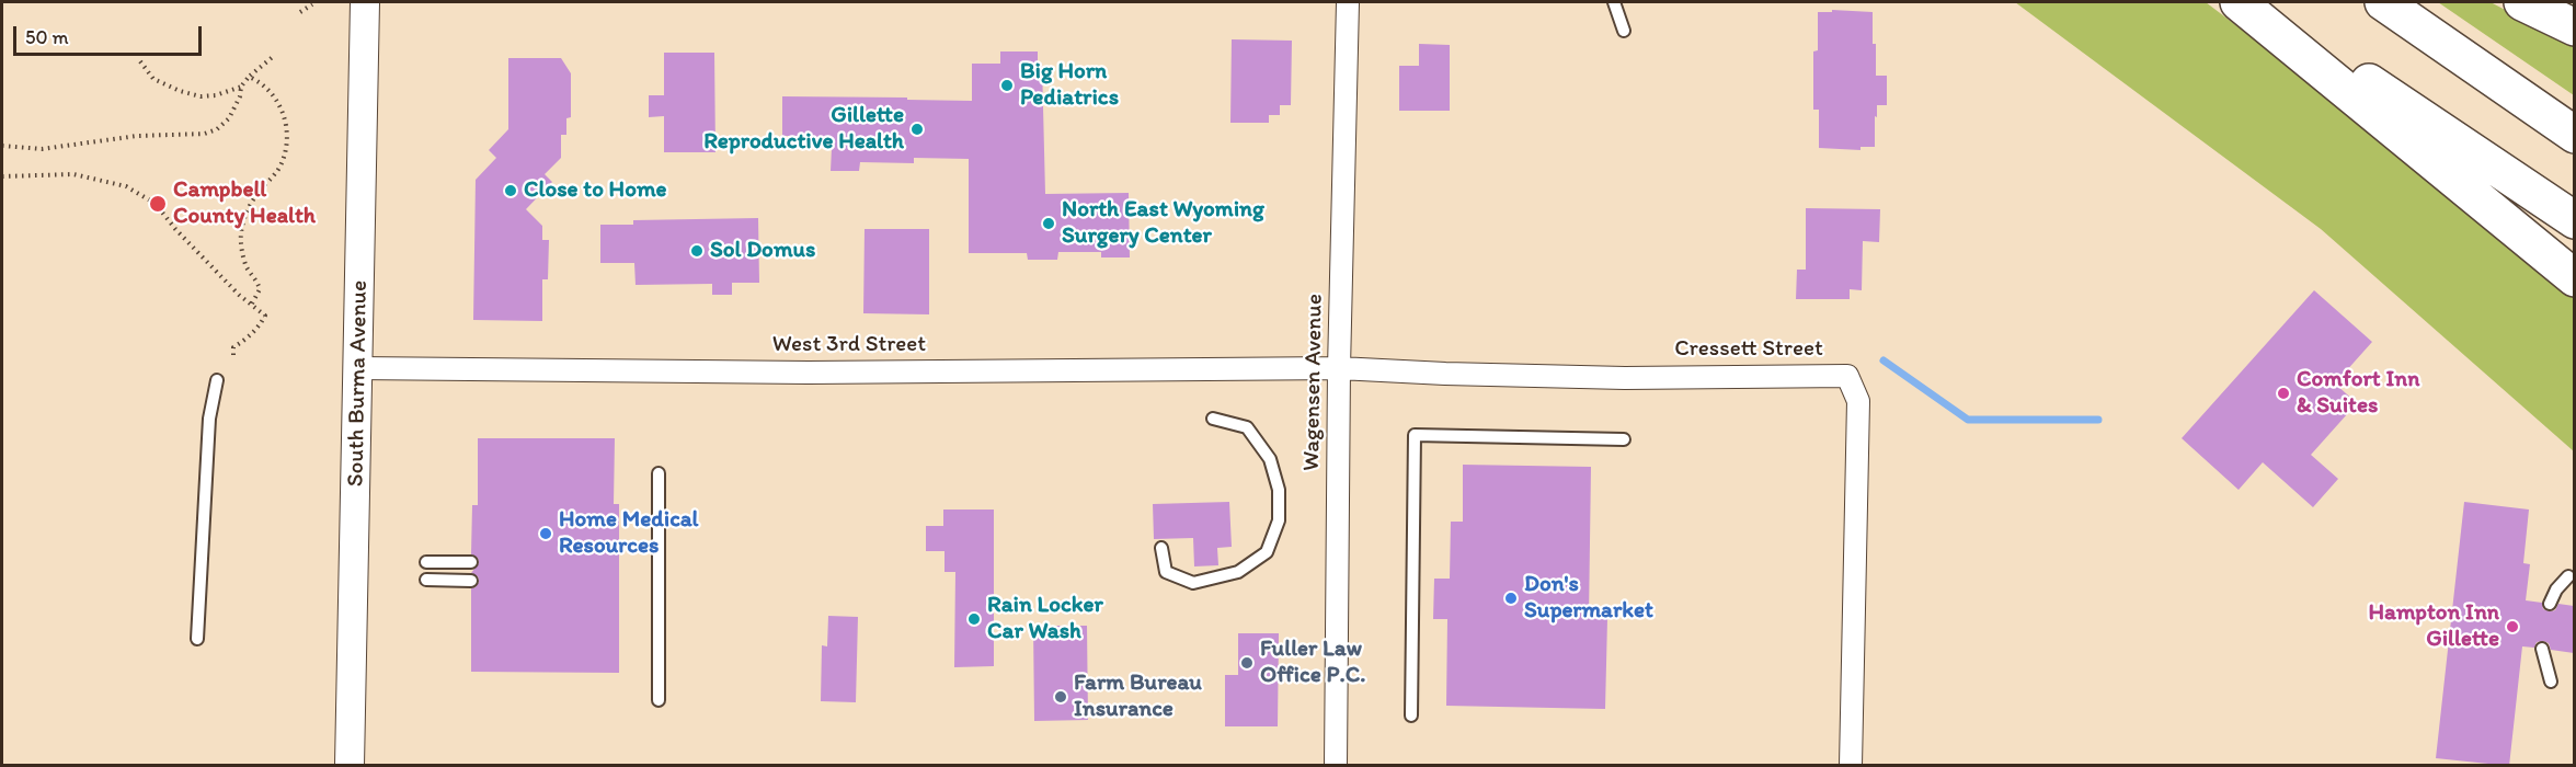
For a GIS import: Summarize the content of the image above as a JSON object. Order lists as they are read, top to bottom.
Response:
{
  "streets": {
    "street": [
      "West 3rd Street",
      "Cressett Street",
      "Wagensen Avenue",
      "South Burma Avenue"
    ]
  },
  "crossings": [
    ["West 3rd Street", "Cressett Street"],
    ["West 3rd Street", "Wagensen Avenue"],
    ["West 3rd Street", "South Burma Avenue"],
    ["Cressett Street", "Wagensen Avenue"]
  ],
  "places": [
    "Big Horn Pediatrics",
    "Gillette Reproductive Health",
    "Close to Home",
    "Campbell County Health",
    "North East Wyoming Surgery Center",
    "Sol Domus",
    "Comfort Inn & Suites",
    "Home Medical Resources",
    "Don's Supermarket",
    "Rain Locker Car Wash",
    "Hampton Inn Gillette",
    "Fuller Law Office P.C.",
    "Farm Bureau Insurance"
  ],
  "scale_bar": "50 m"
}
